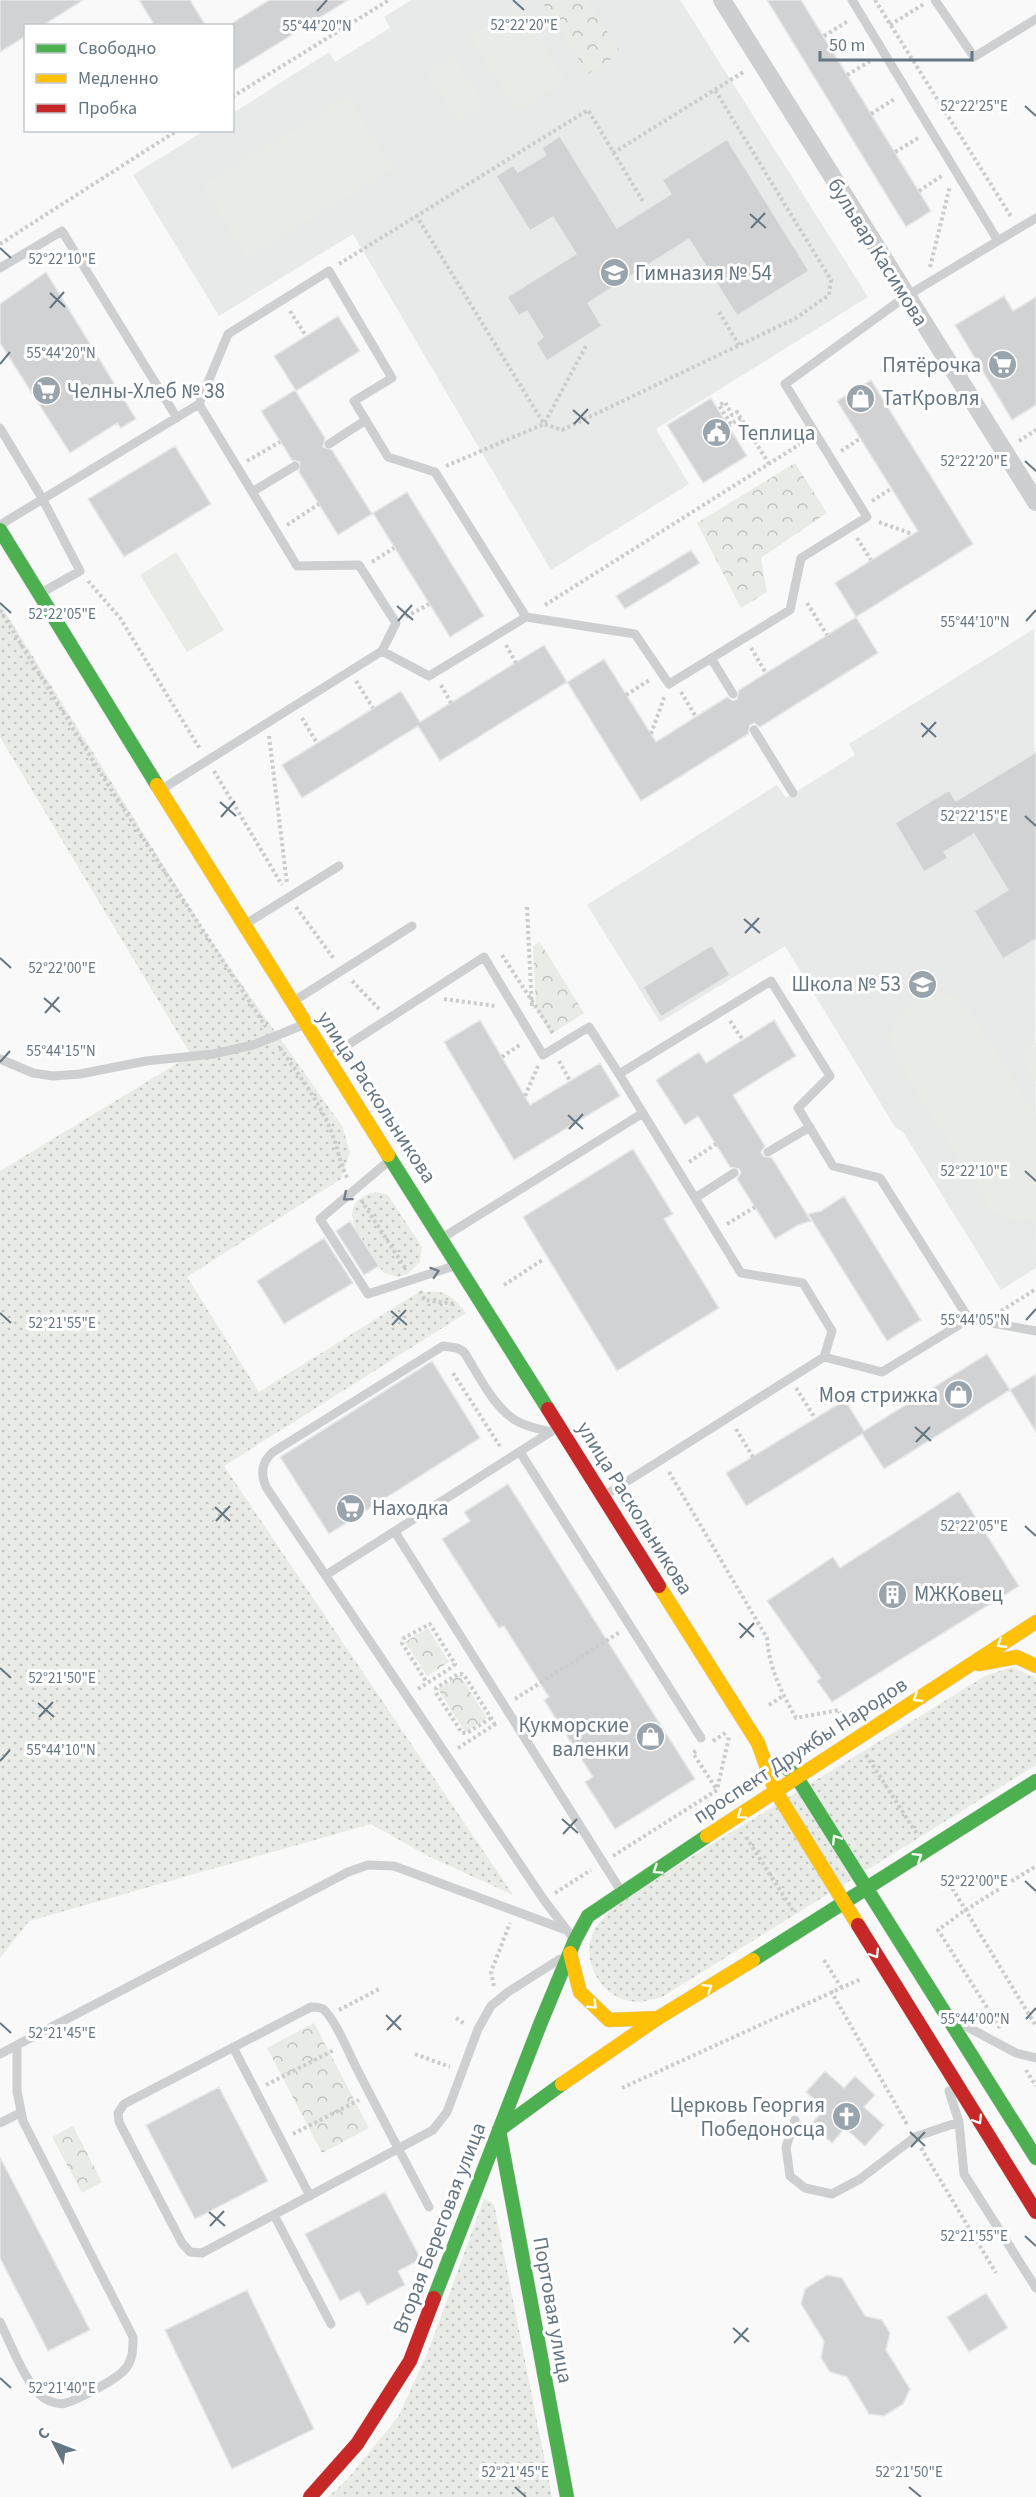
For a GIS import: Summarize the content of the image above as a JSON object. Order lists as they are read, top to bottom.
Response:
{
  "streets": {
    "street": [
      "бульвар Касимова",
      "улица Раскольникова",
      "проспект Дружбы Народов",
      "Вторая Береговая улица",
      "Портовая улица"
    ]
  },
  "crossings": [
    ["проспект Дружбы Народов", "Вторая Береговая улица"],
    ["Вторая Береговая улица", "Портовая улица"]
  ],
  "one_way": ["проспект Дружбы Народов"],
  "places": {
    "school or university": ["Гимназия № 54", "Школа № 53"],
    "supermarket": ["Пятёрочка", "Челны-Хлеб № 38", "Находка"],
    "shop": ["ТатКровля", "Моя стрижка", "Кукморские валенки"],
    "public building": ["Теплица"],
    "building": ["МЖКовец"],
    "church": ["Церковь Георгия Победоносца"]
  },
  "legend": ["Свободно", "Медленно", "Пробка"],
  "scale_bar": "50 m",
  "north": "top left",
  "coordinates": [
    "52°22'20\"E",
    "55°44'20\"N",
    "52°22'25\"E",
    "52°22'10\"E",
    "52°22'05\"E",
    "55°44'10\"N",
    "52°22'15\"E",
    "52°22'00\"E",
    "55°44'15\"N",
    "55°44'05\"N",
    "52°21'55\"E",
    "52°21'50\"E",
    "55°44'00\"N",
    "52°21'45\"E",
    "52°21'40\"E"
  ]
}
